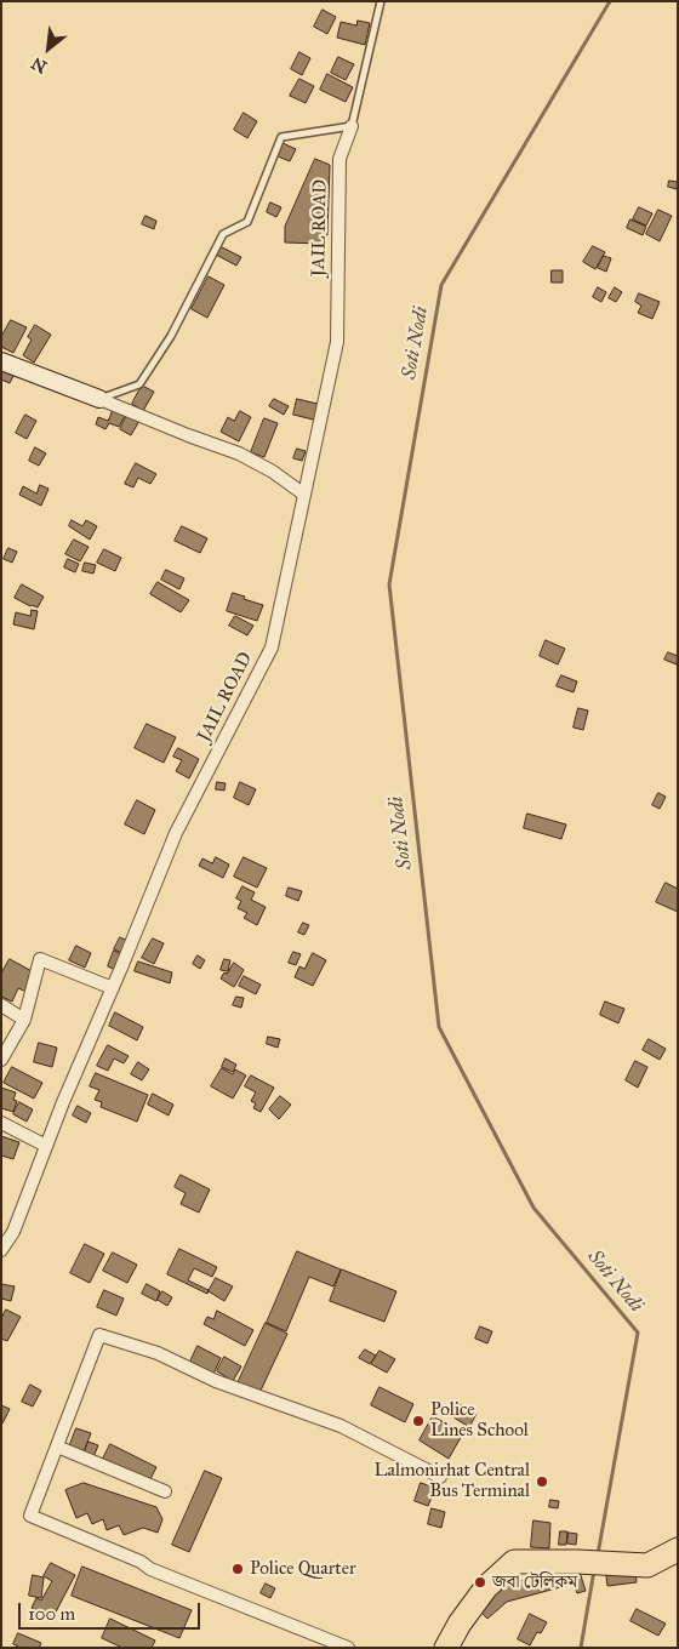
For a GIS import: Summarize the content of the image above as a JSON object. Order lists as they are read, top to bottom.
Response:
{
  "streets": {
    "street": ["JAIL ROAD"]
  },
  "water": ["Soti Nodi"],
  "places": [
    "Police Lines School",
    "Lalmonirhat Central Bus Terminal",
    "Police Quarter",
    "জবা টেলিকম"
  ],
  "scale_bar": "100 m",
  "north": "bottom left"
}
